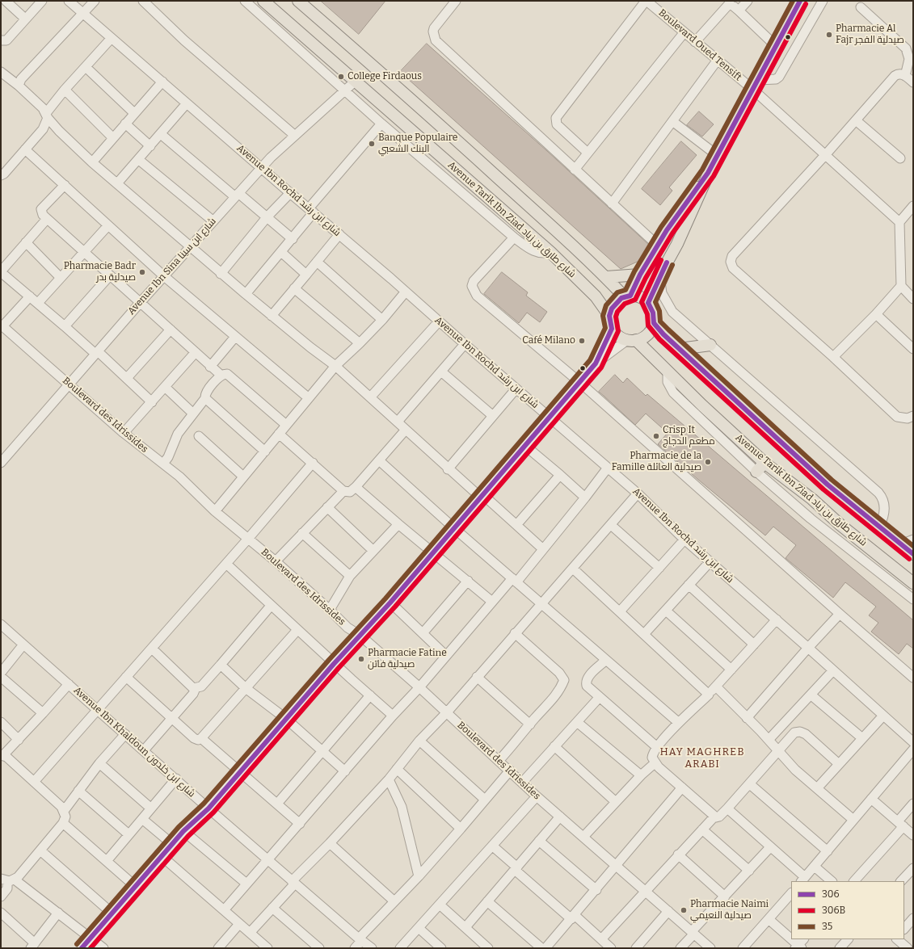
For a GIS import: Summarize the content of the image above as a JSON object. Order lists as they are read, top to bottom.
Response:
{
  "streets": {
    "main road": ["Avenue Tarik Ibn Ziad شارع طارق بن زياد"],
    "street": [
      "Boulevard Oued Tensift",
      "Avenue Ibn Rochd شارع ابن رشد",
      "Avenue Ibn Sina شارع ابن سينا",
      "Boulevard des Idrissides",
      "Avenue Ibn Khaldoun شارع ابن خلدون"
    ]
  },
  "crossings": [
    ["Avenue Ibn Rochd شارع ابن رشد", "Avenue Ibn Sina شارع ابن سينا"],
    ["Avenue Tarik Ibn Ziad شارع طارق بن زياد", "Avenue Ibn Sina شارع ابن سينا"],
    ["Avenue Ibn Sina شارع ابن سينا", "Boulevard des Idrissides"]
  ],
  "districts": ["HAY MAGHREB ARABI"],
  "places": [
    "Pharmacie Al Fajr صيدلية الفجر",
    "College Firdaous",
    "Banque Populaire البنك الشعبي",
    "Pharmacie Badr صيدلية بدر",
    "Café Milano",
    "Crisp It مطعم الدجاج",
    "Pharmacie de la Famille صيدلية العائلة",
    "Pharmacie Fatine صيدلية فاتن",
    "Pharmacie Naimi صيدلية النعيمي"
  ],
  "lines": ["transit line 306", "transit line 35", "transit line 306B"],
  "legend": ["306", "306B", "35"]
}
